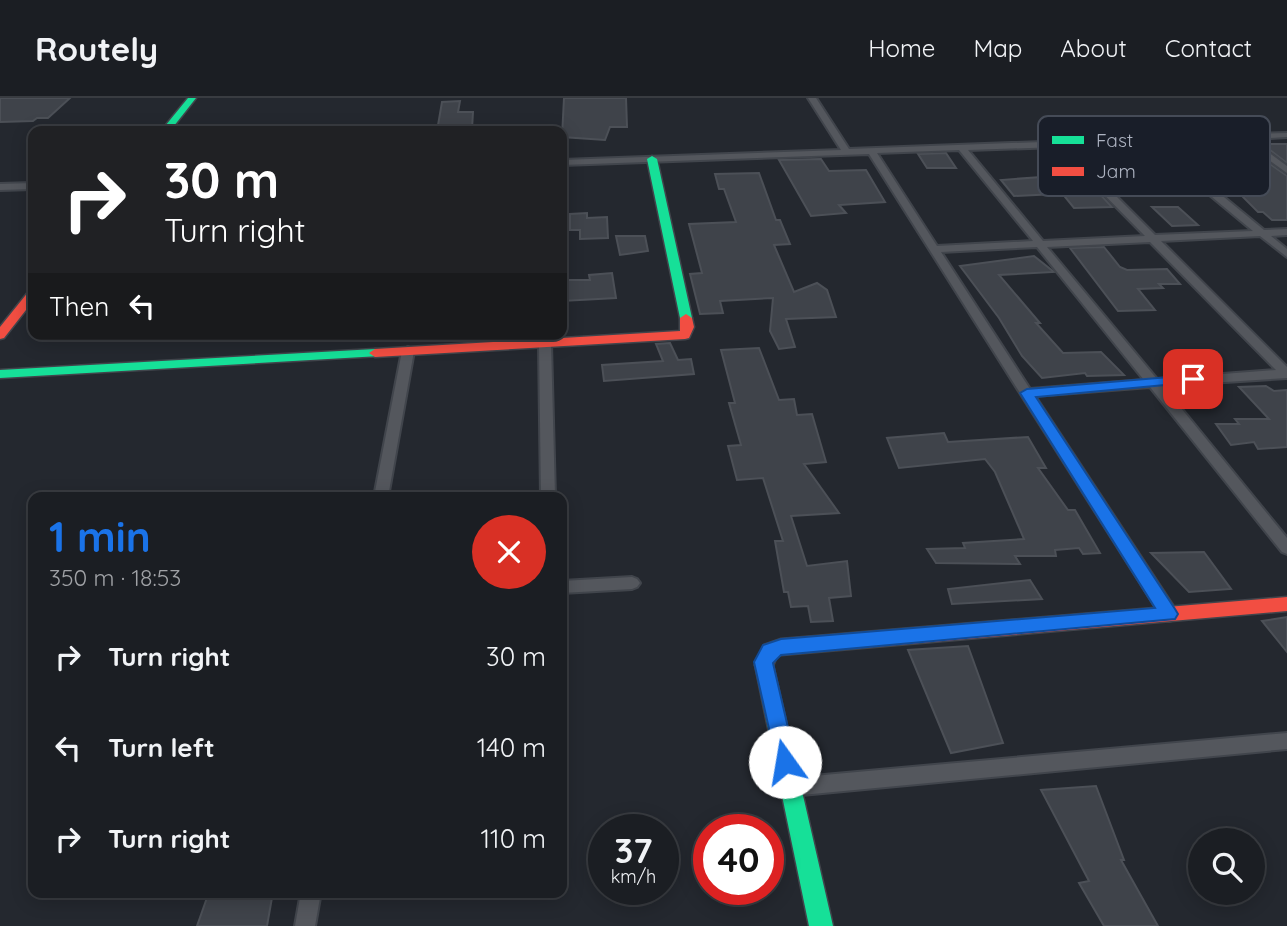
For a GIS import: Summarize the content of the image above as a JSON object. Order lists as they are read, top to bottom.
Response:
{
  "legend": ["Fast", "Jam"],
  "page": {
    "header": "Routely",
    "nav": [
      "Home",
      "Map",
      "About",
      "Contact"
    ],
    "turn": ["30 m", "Turn right"],
    "then": "Then",
    "heading": ["1 min", "350 m · 18:53"],
    "list": [
      {
        "name": "Turn right",
        "value": "30 m"
      },
      {
        "name": "Turn left",
        "value": "140 m"
      },
      {
        "name": "Turn right",
        "value": "110 m"
      }
    ],
    "speed": "37 km/h",
    "limit": "40"
  }
}
